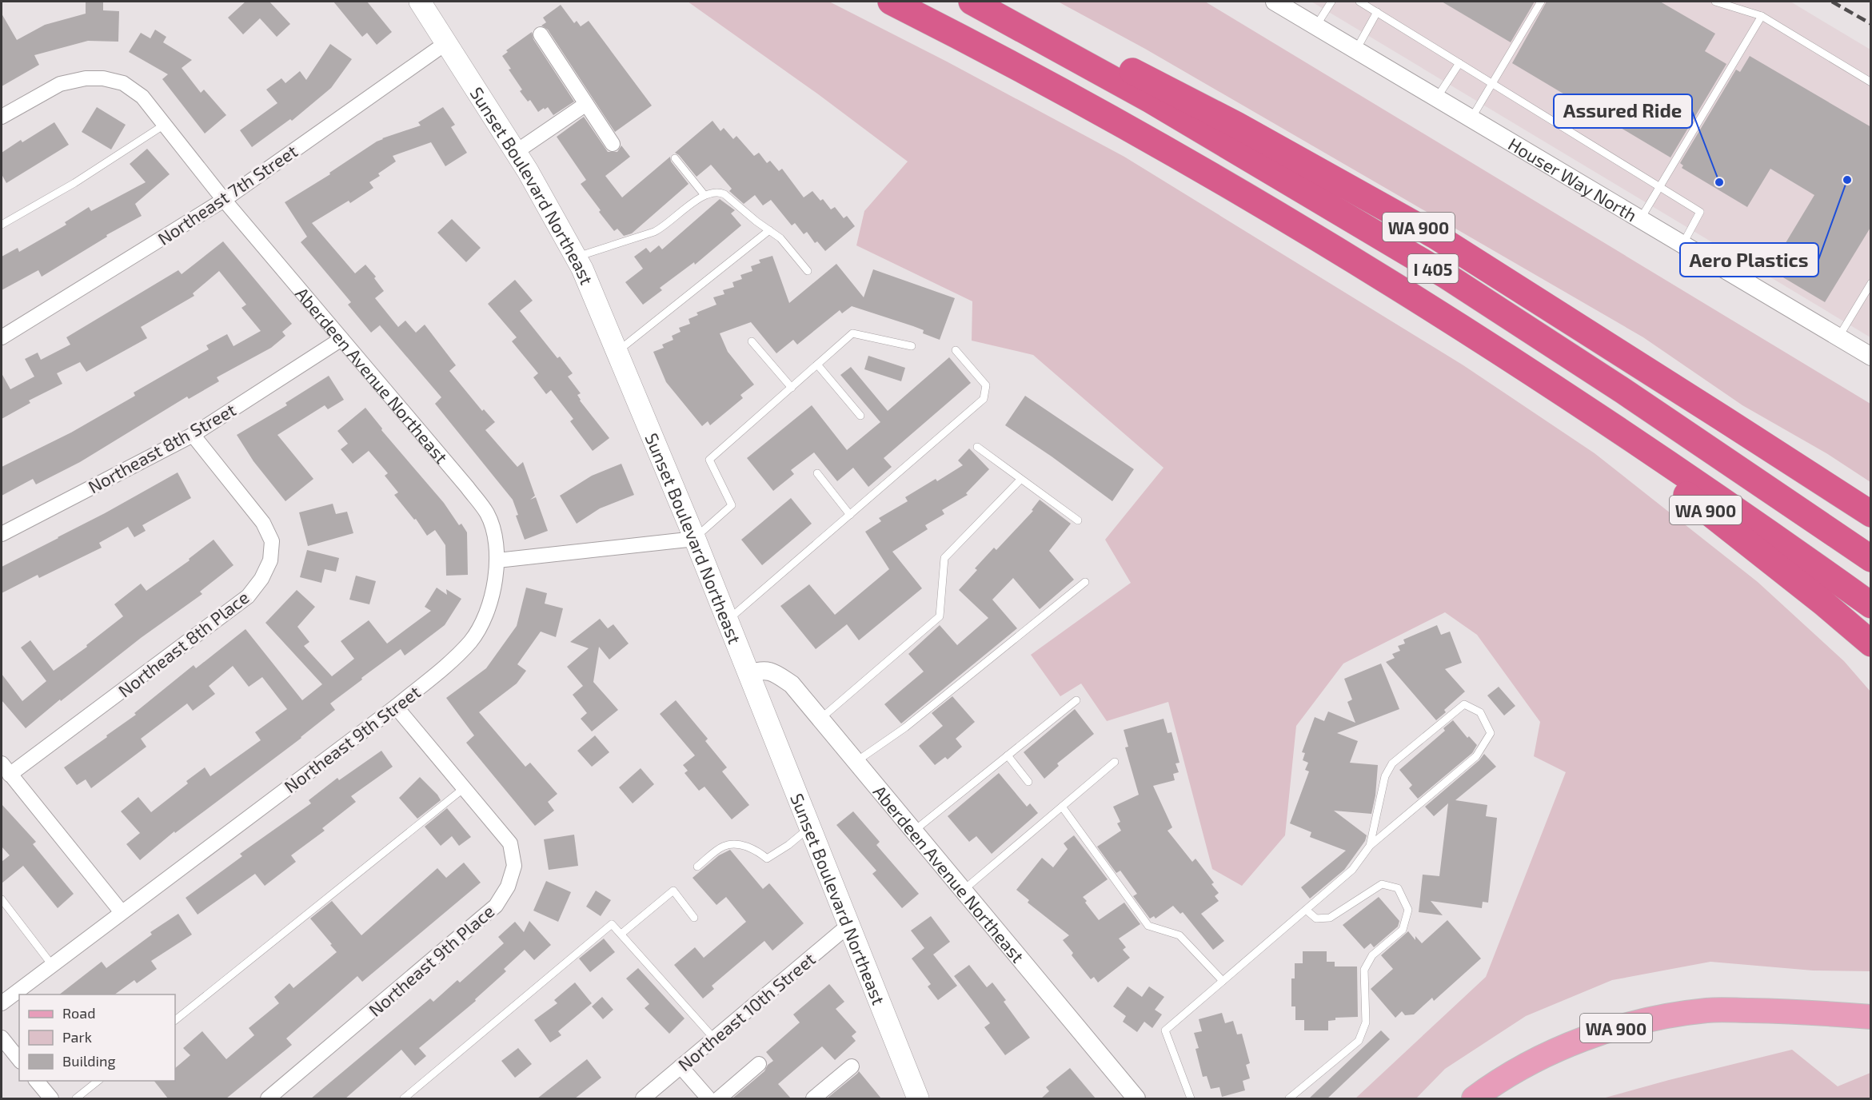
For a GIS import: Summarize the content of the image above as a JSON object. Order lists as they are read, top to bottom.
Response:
{
  "streets": {
    "highway": ["WA 900", "I 405"],
    "main road": ["Sunset Boulevard Northeast"],
    "street": [
      "Houser Way North",
      "Northeast 7th Street",
      "Aberdeen Avenue Northeast",
      "Northeast 8th Street",
      "Northeast 8th Place",
      "Northeast 9th Street",
      "Northeast 9th Place",
      "Northeast 10th Street"
    ]
  },
  "crossings": [
    ["Sunset Boulevard Northeast", "Northeast 7th Street"],
    ["Sunset Boulevard Northeast", "Aberdeen Avenue Northeast"],
    ["Sunset Boulevard Northeast", "Northeast 10th Street"],
    ["Northeast 7th Street", "Aberdeen Avenue Northeast"],
    ["WA 900", "I 405"],
    ["Aberdeen Avenue Northeast", "Northeast 8th Street"],
    ["Aberdeen Avenue Northeast", "Northeast 9th Street"],
    ["Northeast 8th Street", "Northeast 8th Place"],
    ["Northeast 9th Street", "Northeast 9th Place"]
  ],
  "places": ["Aero Plastics", "Assured Ride"],
  "legend": ["Road", "Park", "Building"]
}
